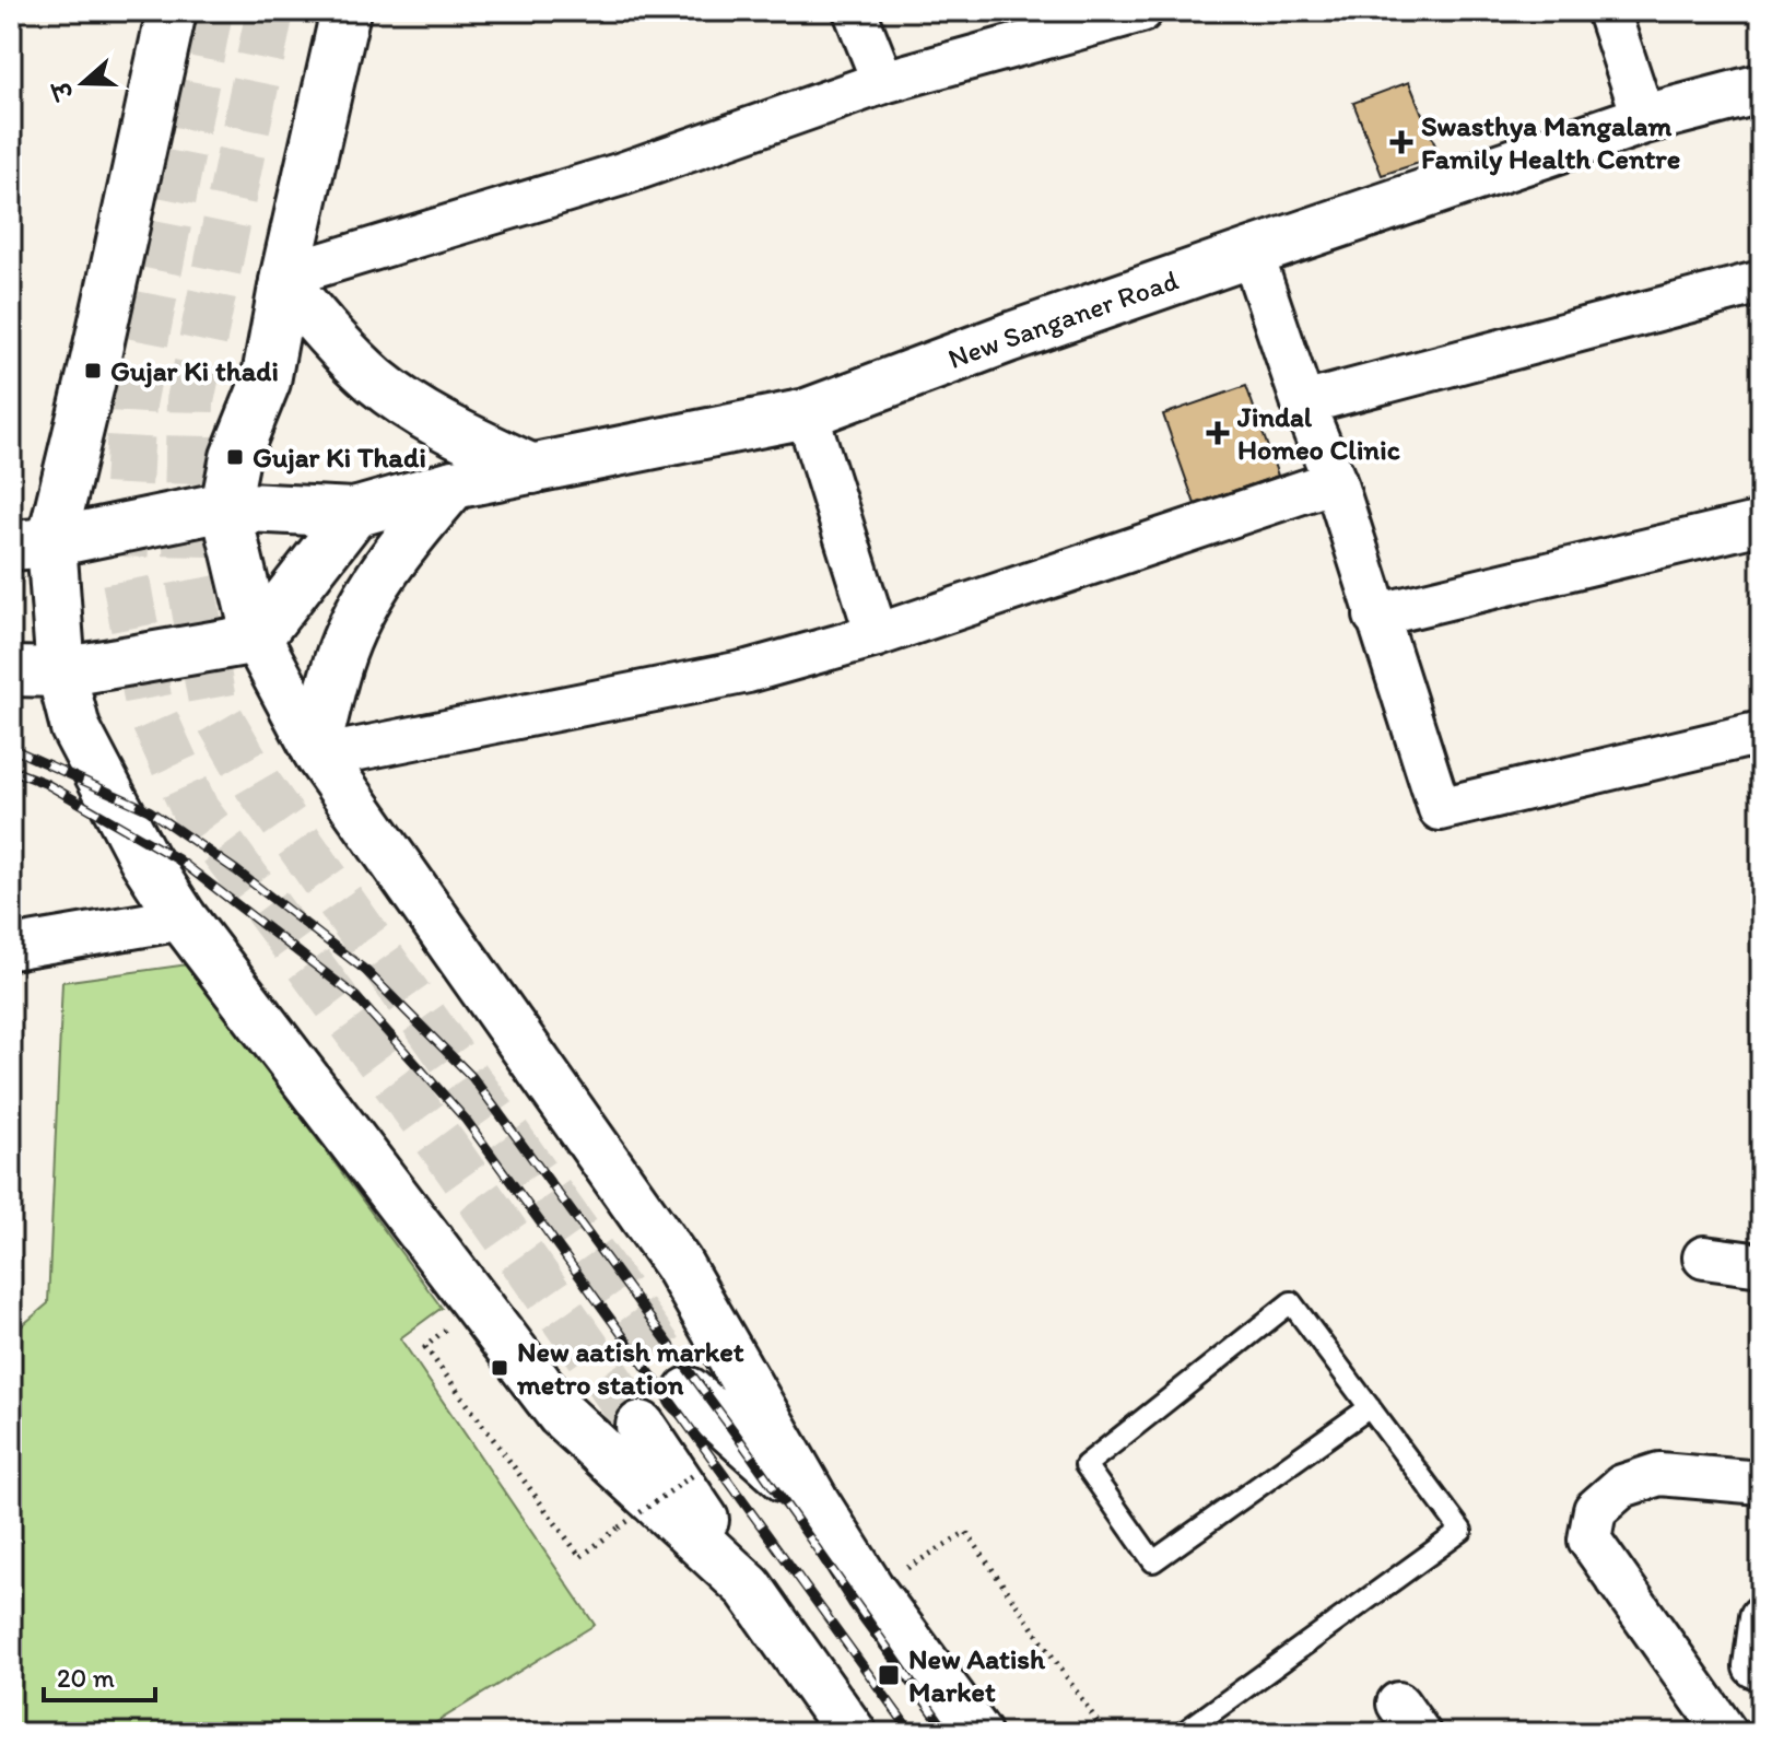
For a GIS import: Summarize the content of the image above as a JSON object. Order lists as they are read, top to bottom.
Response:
{
  "streets": {
    "main road": ["New Sanganer Road"]
  },
  "places": {
    "health": ["Swasthya Mangalam Family Health Centre", "Jindal Homeo Clinic"],
    "transit": [
      "Gujar Ki thadi",
      "Gujar Ki Thadi",
      "New aatish market metro station",
      "New Aatish Market"
    ]
  },
  "scale_bar": "20 m",
  "north": "left"
}
